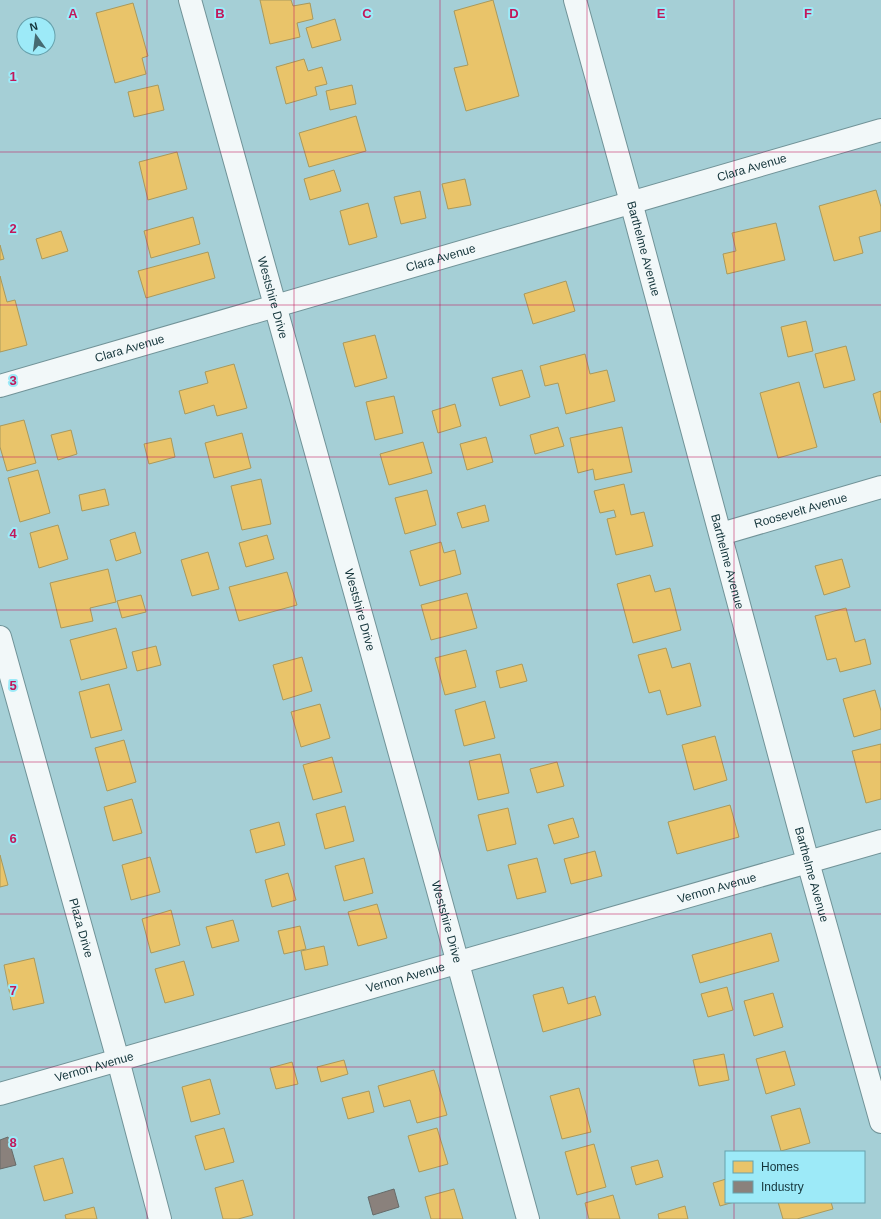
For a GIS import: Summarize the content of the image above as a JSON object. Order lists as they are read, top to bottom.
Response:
{
  "streets": {
    "street": [
      "Clara Avenue",
      "Barthelme Avenue",
      "Westshire Drive",
      "Roosevelt Avenue",
      "Vernon Avenue",
      "Plaza Drive"
    ]
  },
  "crossings": [
    ["Clara Avenue", "Barthelme Avenue"],
    ["Clara Avenue", "Westshire Drive"],
    ["Barthelme Avenue", "Roosevelt Avenue"],
    ["Barthelme Avenue", "Vernon Avenue"],
    ["Westshire Drive", "Vernon Avenue"],
    ["Vernon Avenue", "Plaza Drive"]
  ],
  "legend": ["Homes", "Industry"],
  "north": "top",
  "grid": {
    "columns": [
      "A",
      "B",
      "C",
      "D",
      "E",
      "F"
    ],
    "rows": [
      "1",
      "2",
      "3",
      "4",
      "5",
      "6",
      "7",
      "8"
    ]
  }
}
